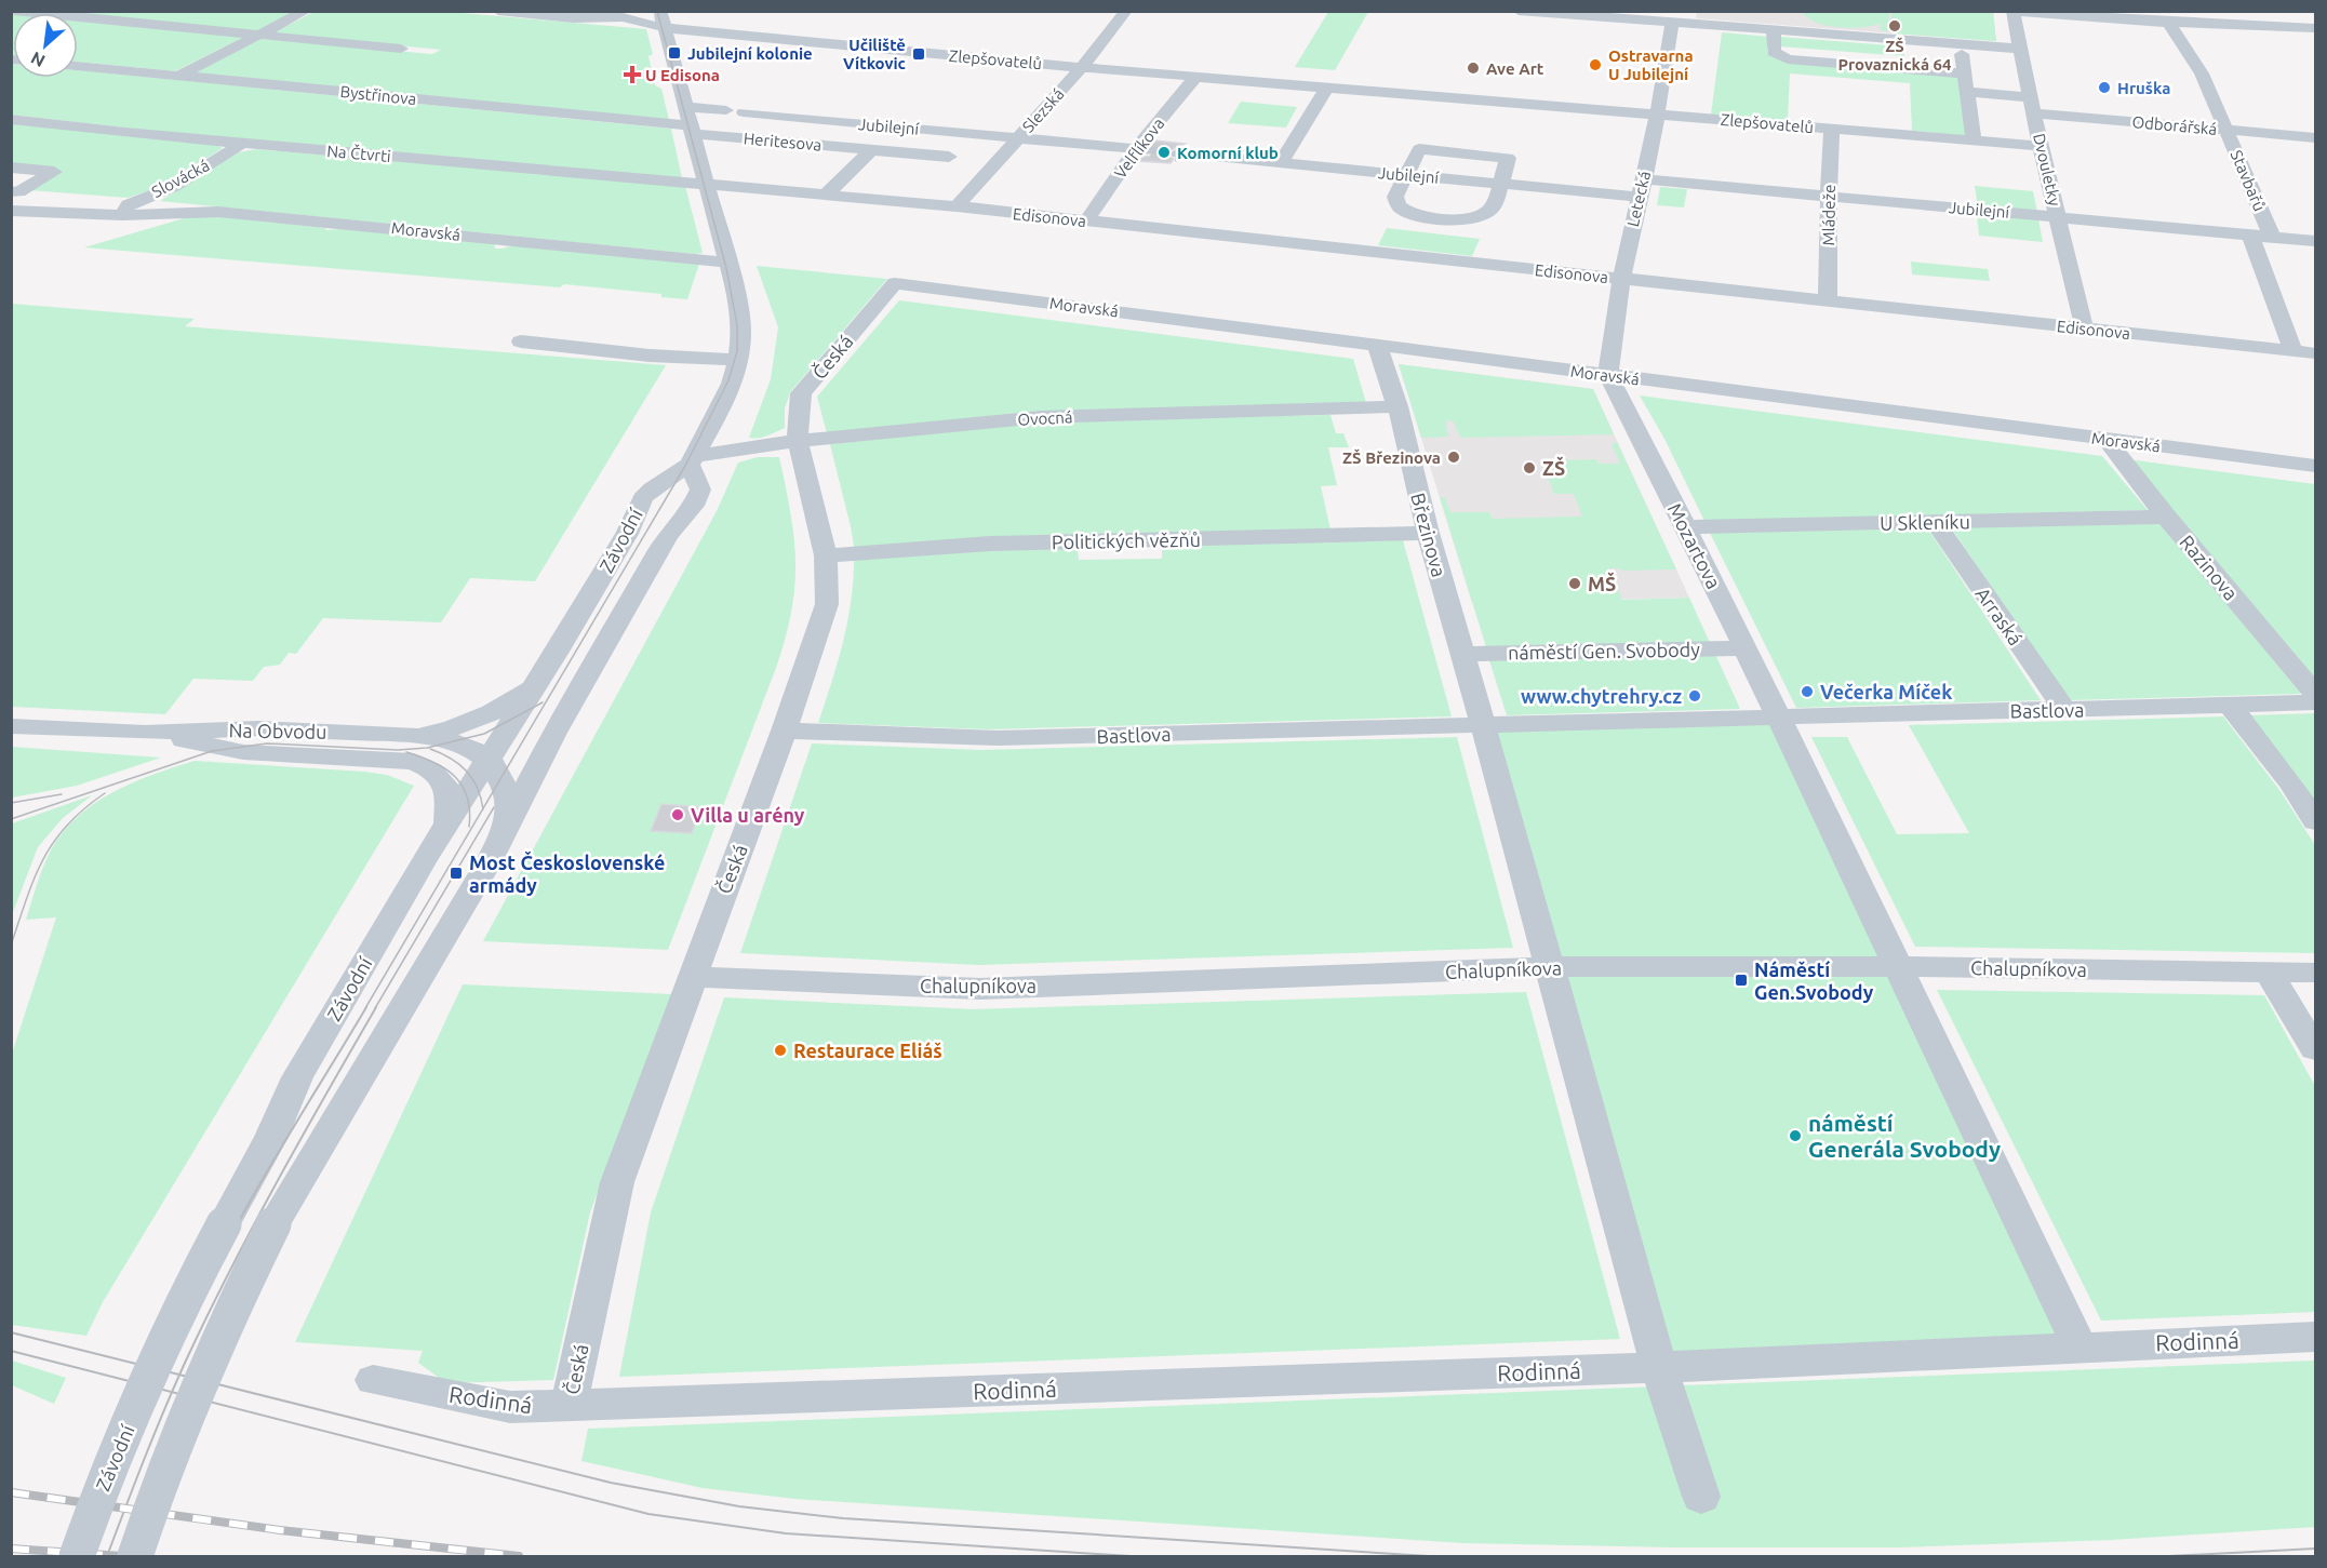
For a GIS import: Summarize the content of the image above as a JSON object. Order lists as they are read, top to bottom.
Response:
{
  "streets": {
    "street": [
      "Zlepšovatelů",
      "Bystřinova",
      "Slezská",
      "Odborářská",
      "Jubilejní",
      "Heritesova",
      "Velflíkova",
      "Na Čtvrti",
      "Dvouletky",
      "Slovácká",
      "Stavbařů",
      "Letecká",
      "Mládeže",
      "Edisonova",
      "Moravská",
      "Česká",
      "Ovocná",
      "U Skleníku",
      "Březinova",
      "Závodní",
      "Politických vězňů",
      "Mozartova",
      "Razinova",
      "Arraská",
      "náměstí Gen. Svobody",
      "Bastlova",
      "Na Obvodu",
      "Chalupníkova",
      "Rodinná"
    ]
  },
  "crossings": [
    ["Zlepšovatelů", "Slezská"],
    ["Zlepšovatelů", "Velflíkova"],
    ["Zlepšovatelů", "Dvouletky"],
    ["Zlepšovatelů", "Letecká"],
    ["Zlepšovatelů", "Mládeže"],
    ["Zlepšovatelů", "Závodní"],
    ["Bystřinova", "Heritesova"],
    ["Bystřinova", "Závodní"],
    ["Slezská", "Jubilejní"],
    ["Slezská", "Edisonova"],
    ["Odborářská", "Dvouletky"],
    ["Odborářská", "Stavbařů"],
    ["Jubilejní", "Velflíkova"],
    ["Jubilejní", "Dvouletky"],
    ["Jubilejní", "Stavbařů"],
    ["Jubilejní", "Letecká"],
    ["Jubilejní", "Mládeže"],
    ["Jubilejní", "Závodní"],
    ["Heritesova", "Závodní"],
    ["Velflíkova", "Edisonova"],
    ["Na Čtvrti", "Slovácká"],
    ["Na Čtvrti", "Edisonova"],
    ["Na Čtvrti", "Závodní"],
    ["Dvouletky", "Edisonova"],
    ["Slovácká", "Moravská"],
    ["Stavbařů", "Edisonova"],
    ["Letecká", "Edisonova"],
    ["Letecká", "Moravská"],
    ["Letecká", "Mozartova"],
    ["Mládeže", "Edisonova"],
    ["Edisonova", "Závodní"],
    ["Moravská", "Česká"],
    ["Moravská", "Březinova"],
    ["Moravská", "Závodní"],
    ["Moravská", "Mozartova"],
    ["Moravská", "Razinova"],
    ["Česká", "Ovocná"],
    ["Česká", "Politických vězňů"],
    ["Česká", "Bastlova"],
    ["Česká", "Chalupníkova"],
    ["Česká", "Rodinná"],
    ["Ovocná", "Březinova"],
    ["Ovocná", "Závodní"],
    ["U Skleníku", "Mozartova"],
    ["U Skleníku", "Razinova"],
    ["U Skleníku", "Arraská"],
    ["Březinova", "Politických vězňů"],
    ["Březinova", "náměstí Gen. Svobody"],
    ["Březinova", "Bastlova"],
    ["Závodní", "Na Obvodu"],
    ["Mozartova", "náměstí Gen. Svobody"],
    ["Mozartova", "Bastlova"],
    ["Arraská", "Bastlova"]
  ],
  "places": {
    "other": [
      "ZŠ Provaznická 64",
      "Ostravarna U Jubilejní",
      "Ave Art",
      "Hruška",
      "Komorní klub",
      "ZŠ Březinova",
      "ZŠ",
      "MŠ",
      "Večerka Míček",
      "www.chytrehry.cz",
      "Villa u arény",
      "Restaurace Eliáš",
      "náměstí Generála Svobody"
    ],
    "transit": [
      "Jubilejní kolonie",
      "Učiliště Vítkovic",
      "Most Československé armády",
      "Náměstí Gen.Svobody"
    ],
    "health": ["U Edisona"]
  },
  "north": "bottom left"
}
